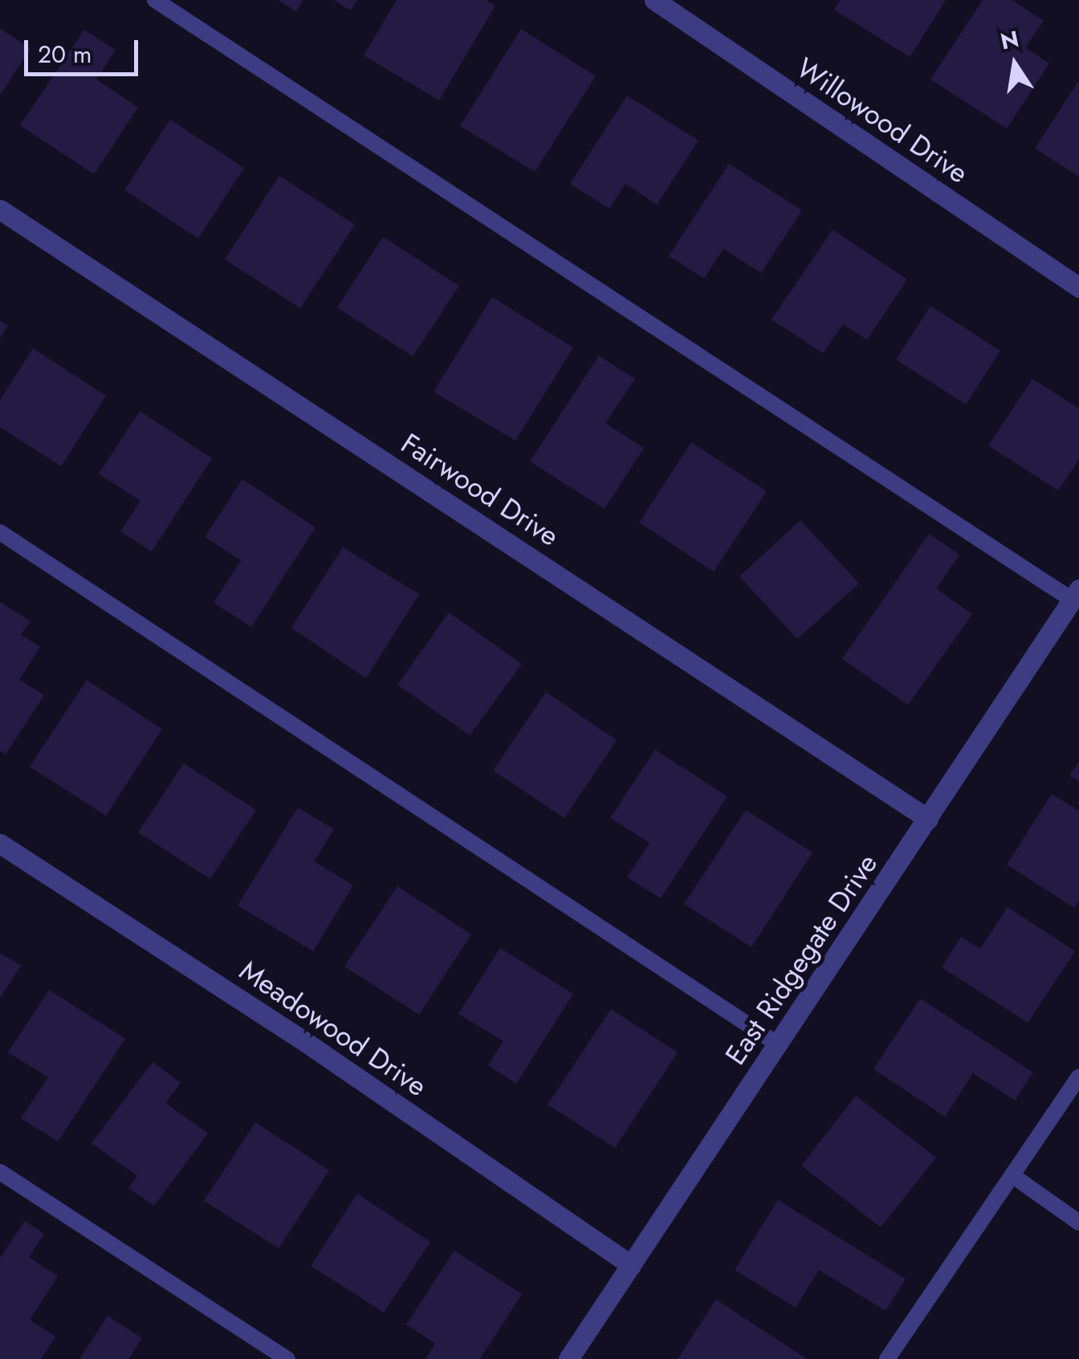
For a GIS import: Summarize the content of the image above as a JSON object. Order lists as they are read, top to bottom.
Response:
{
  "streets": {
    "street": [
      "Willowood Drive",
      "Fairwood Drive",
      "East Ridgegate Drive",
      "Meadowood Drive"
    ]
  },
  "crossings": [
    ["Fairwood Drive", "East Ridgegate Drive"],
    ["East Ridgegate Drive", "Meadowood Drive"]
  ],
  "scale_bar": "20 m",
  "north": "top"
}
